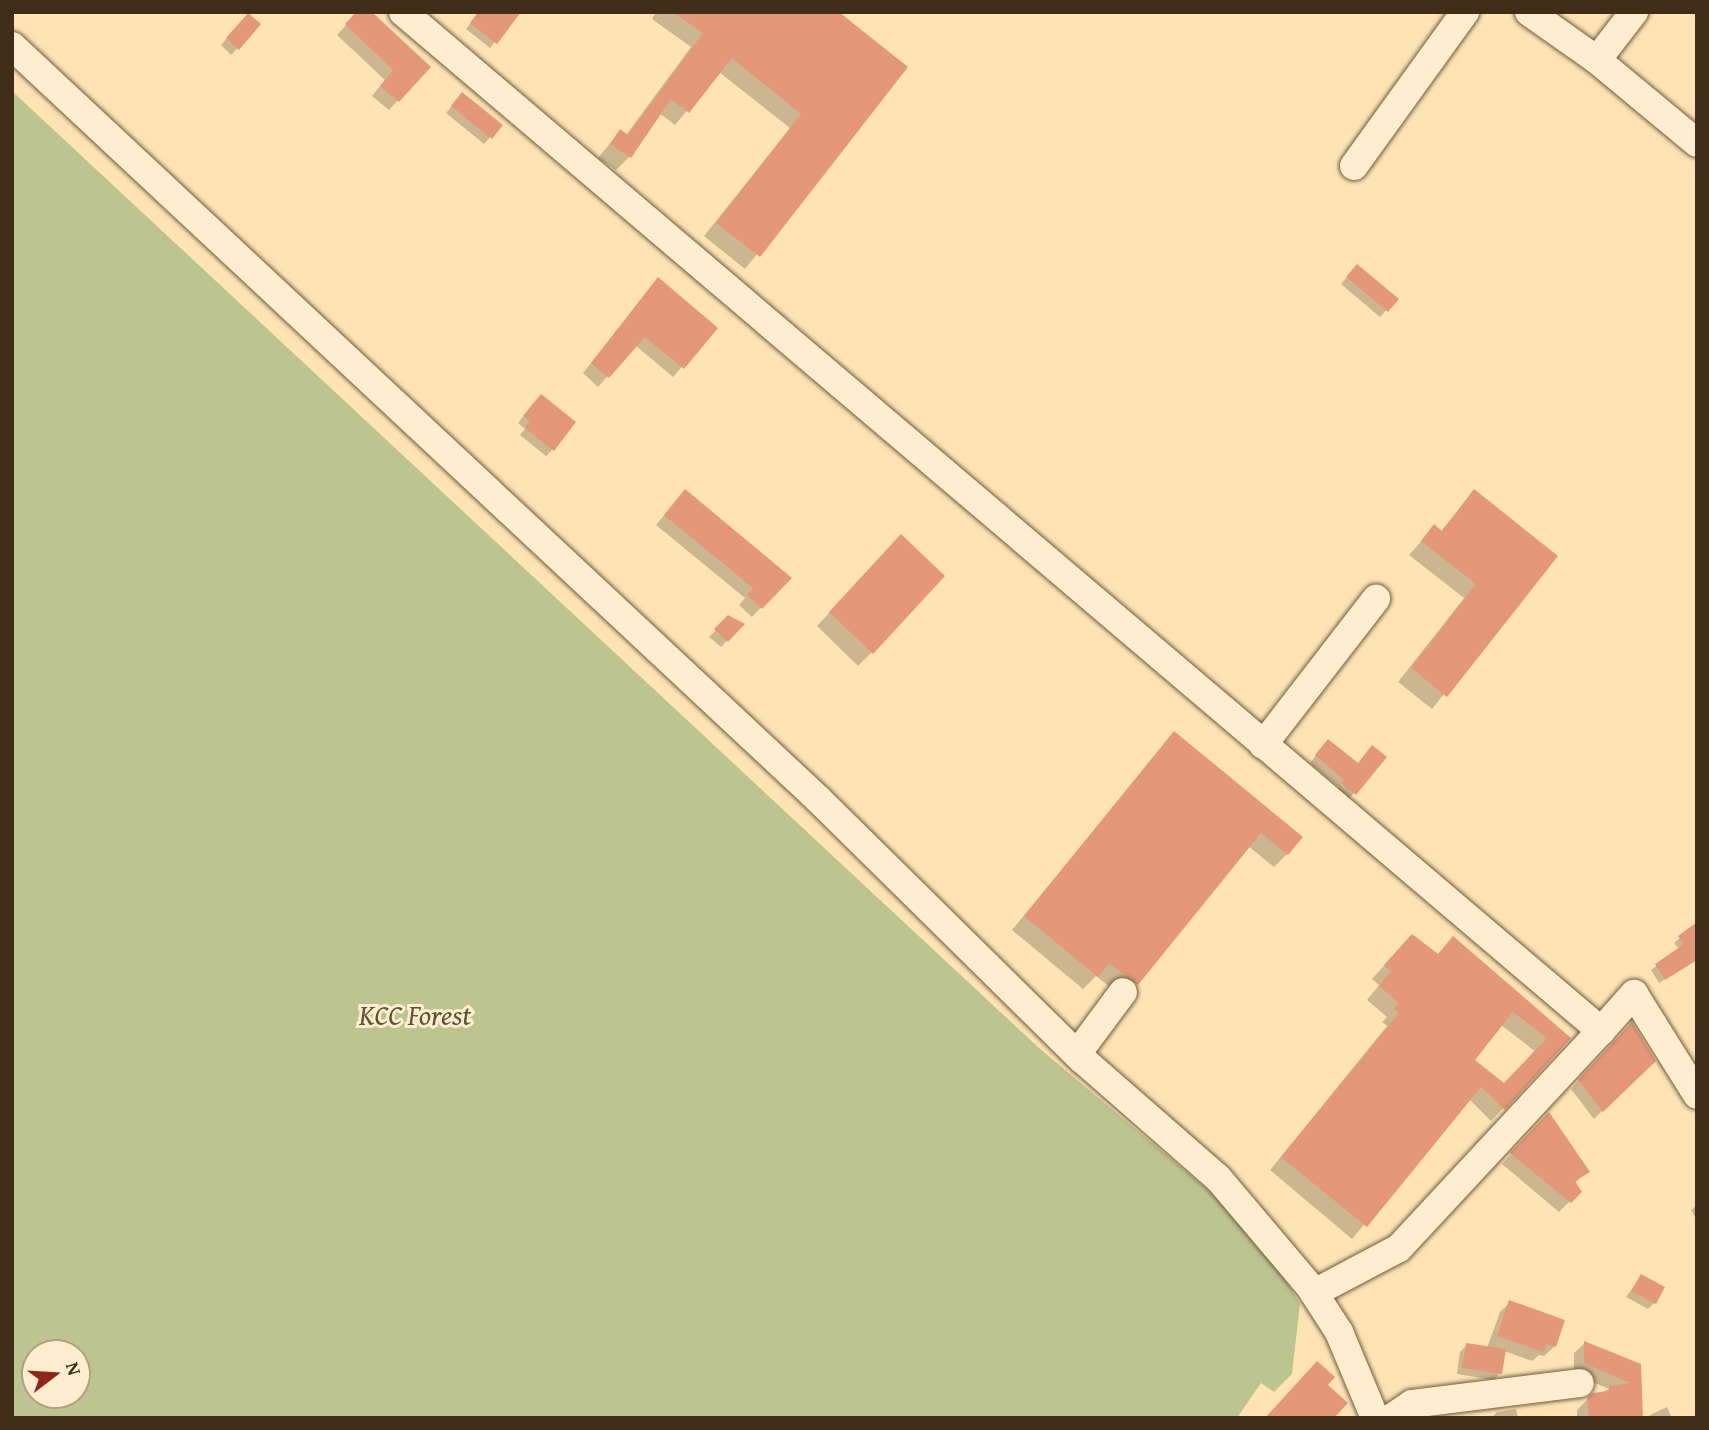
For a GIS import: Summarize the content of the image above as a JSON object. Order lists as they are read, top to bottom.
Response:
{
  "parks": ["KCC Forest"],
  "north": "right"
}
